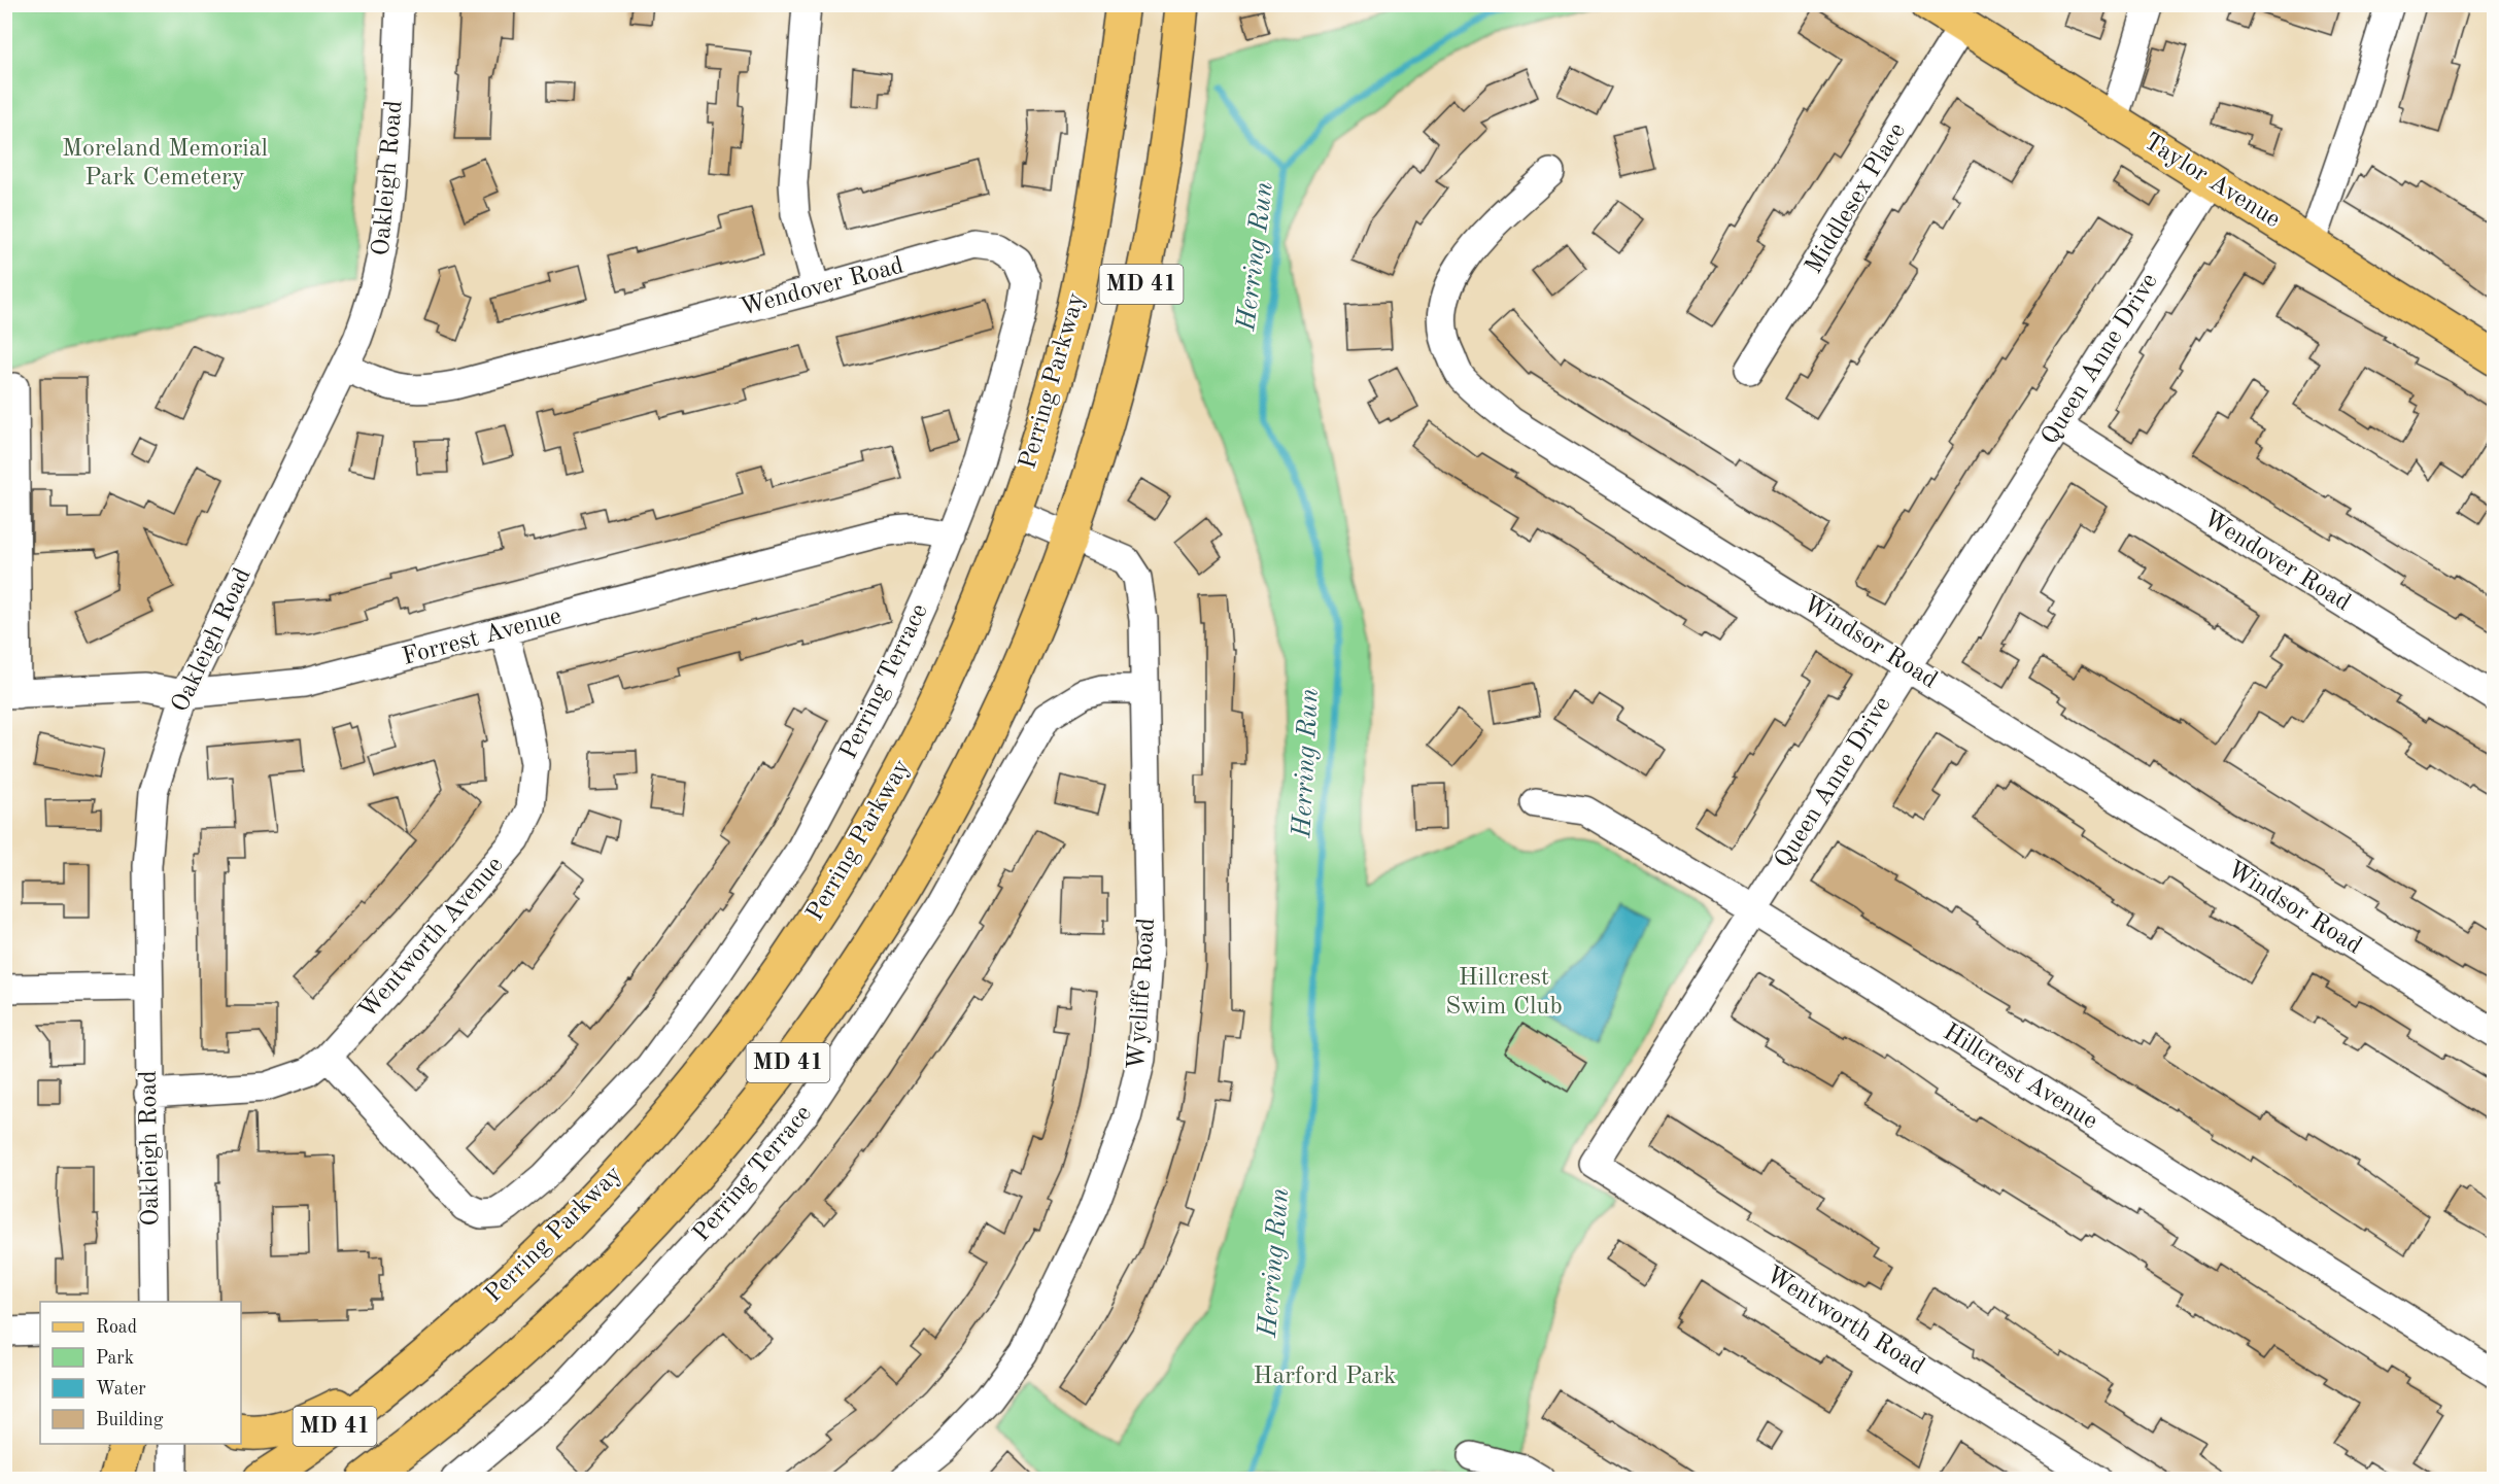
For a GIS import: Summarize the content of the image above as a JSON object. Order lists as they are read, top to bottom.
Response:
{
  "streets": {
    "main road": ["Taylor Avenue", "MD 41", "Perring Parkway"],
    "street": [
      "Oakleigh Road",
      "Middlesex Place",
      "Wendover Road",
      "Queen Anne Drive",
      "Forrest Avenue",
      "Windsor Road",
      "Perring Terrace",
      "Wentworth Avenue",
      "Wycliffe Road",
      "Hillcrest Avenue",
      "Wentworth Road"
    ]
  },
  "crossings": [
    ["Oakleigh Road", "Wendover Road"],
    ["Oakleigh Road", "Forrest Avenue"],
    ["Oakleigh Road", "Wentworth Avenue"],
    ["Taylor Avenue", "Middlesex Place"],
    ["Taylor Avenue", "Queen Anne Drive"],
    ["MD 41", "Wycliffe Road"],
    ["Wendover Road", "Queen Anne Drive"],
    ["Wendover Road", "Forrest Avenue"],
    ["Wendover Road", "Perring Terrace"],
    ["Queen Anne Drive", "Windsor Road"],
    ["Queen Anne Drive", "Hillcrest Avenue"],
    ["Queen Anne Drive", "Wentworth Road"],
    ["Perring Parkway", "Wycliffe Road"],
    ["Forrest Avenue", "Perring Terrace"],
    ["Forrest Avenue", "Wentworth Avenue"],
    ["Perring Terrace", "Wentworth Avenue"],
    ["Perring Terrace", "Wycliffe Road"]
  ],
  "water": ["Herring Run"],
  "parks": ["Moreland Memorial Park Cemetery", "Hillcrest Swim Club", "Harford Park"],
  "legend": [
    "Road",
    "Park",
    "Water",
    "Building"
  ]
}
